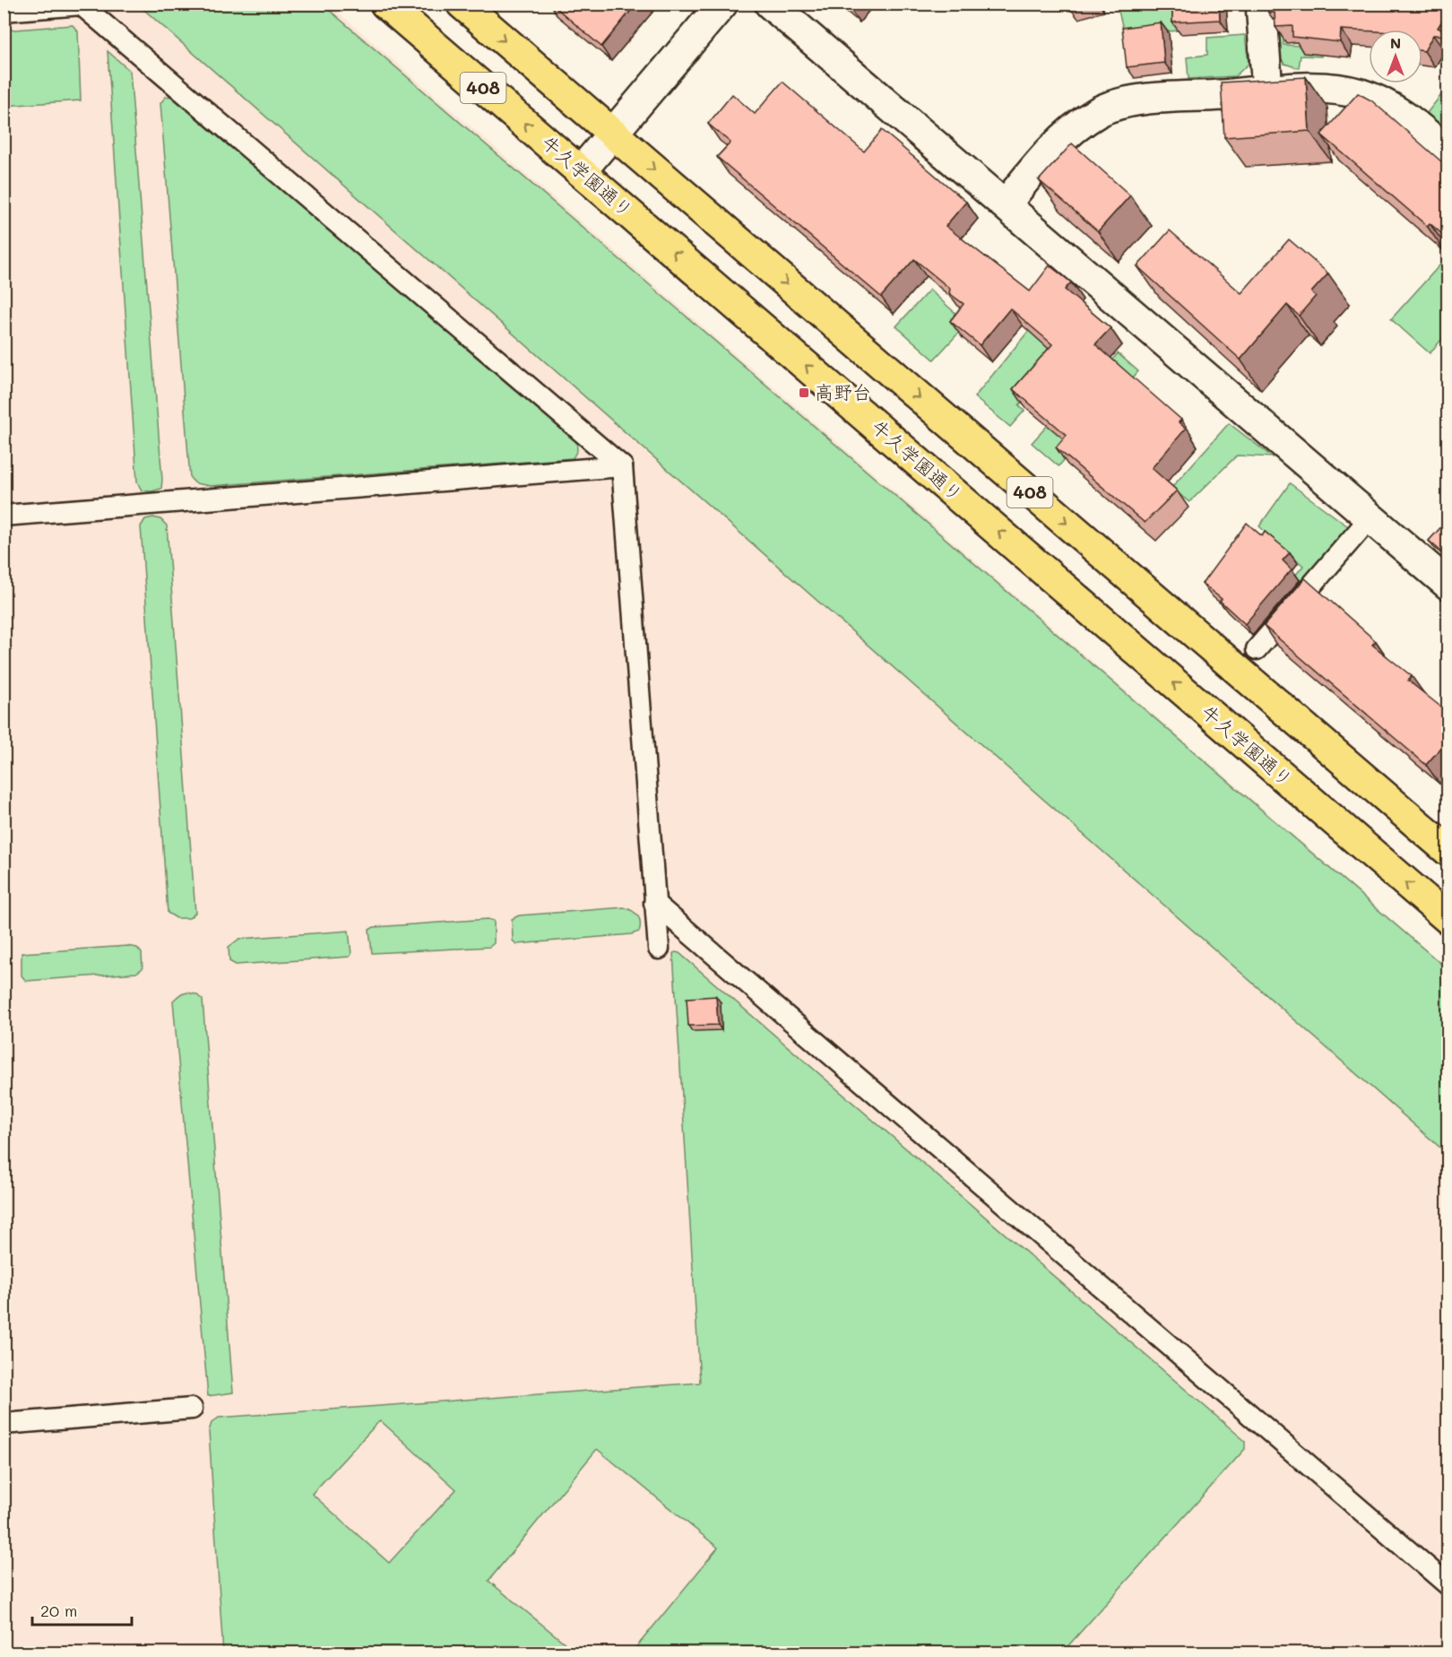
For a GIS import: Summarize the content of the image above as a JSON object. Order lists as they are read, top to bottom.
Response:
{
  "streets": {
    "highway": ["408", "牛久学園通り"]
  },
  "places": {
    "transit": ["高野台"]
  },
  "scale_bar": "20 m",
  "north": "top"
}
